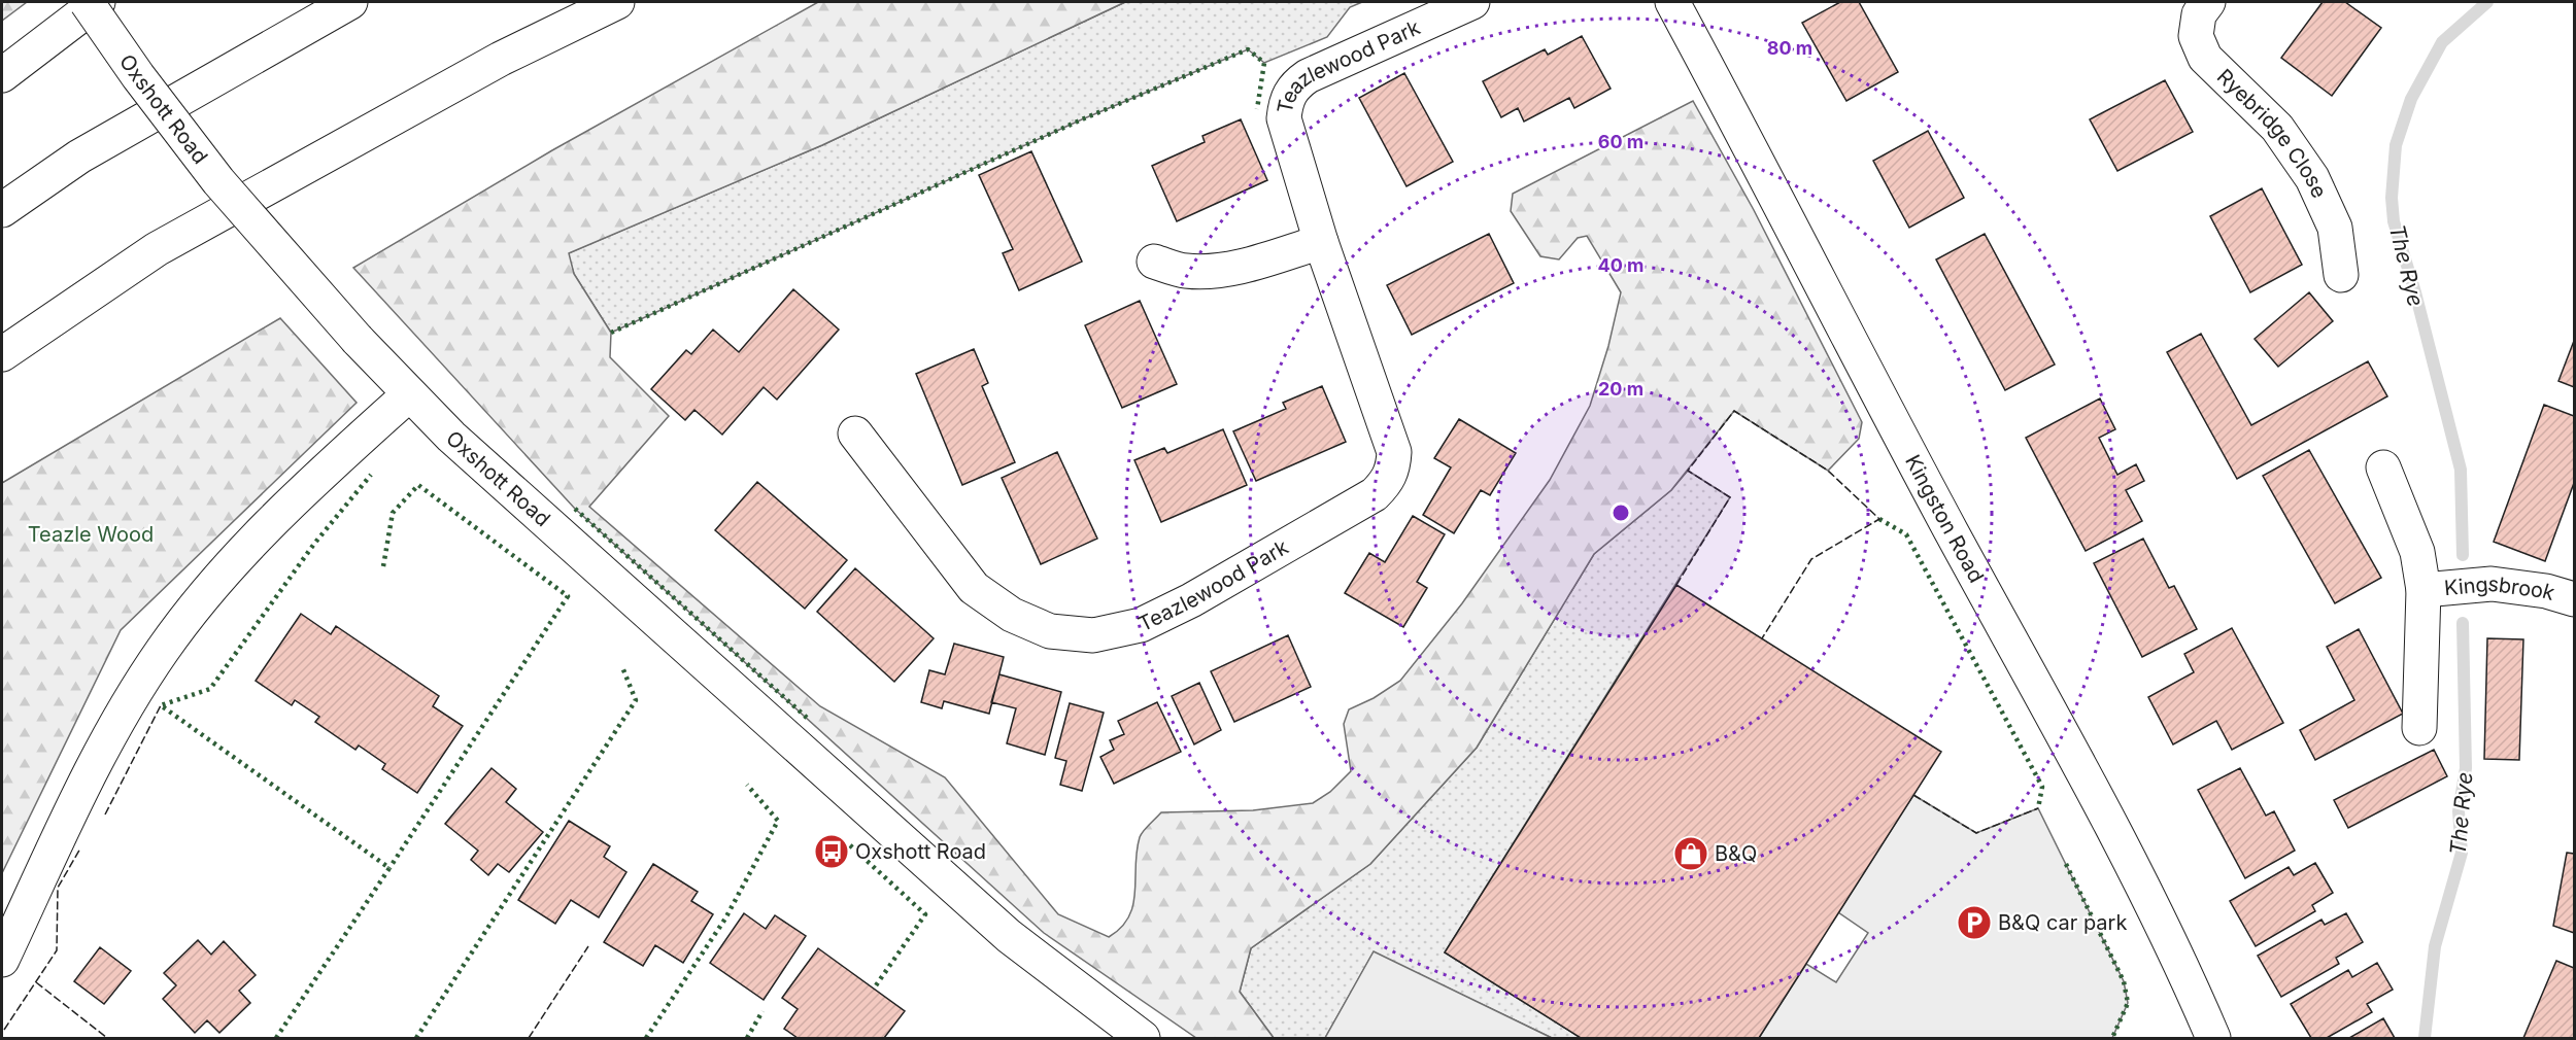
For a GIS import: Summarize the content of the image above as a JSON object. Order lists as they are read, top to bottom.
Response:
{
  "streets": {
    "main road": [
      "Teazlewood Park",
      "Oxshott Road",
      "Ryebridge Close",
      "Kingston Road",
      "Kingsbrook"
    ]
  },
  "water": ["The Rye"],
  "parks": ["Teazle Wood"],
  "places": {
    "bus stop": ["Oxshott Road"],
    "shop": ["B&Q"],
    "parking": ["B&Q car park"]
  },
  "rings": [
    "80 m",
    "60 m",
    "40 m",
    "20 m"
  ]
}
